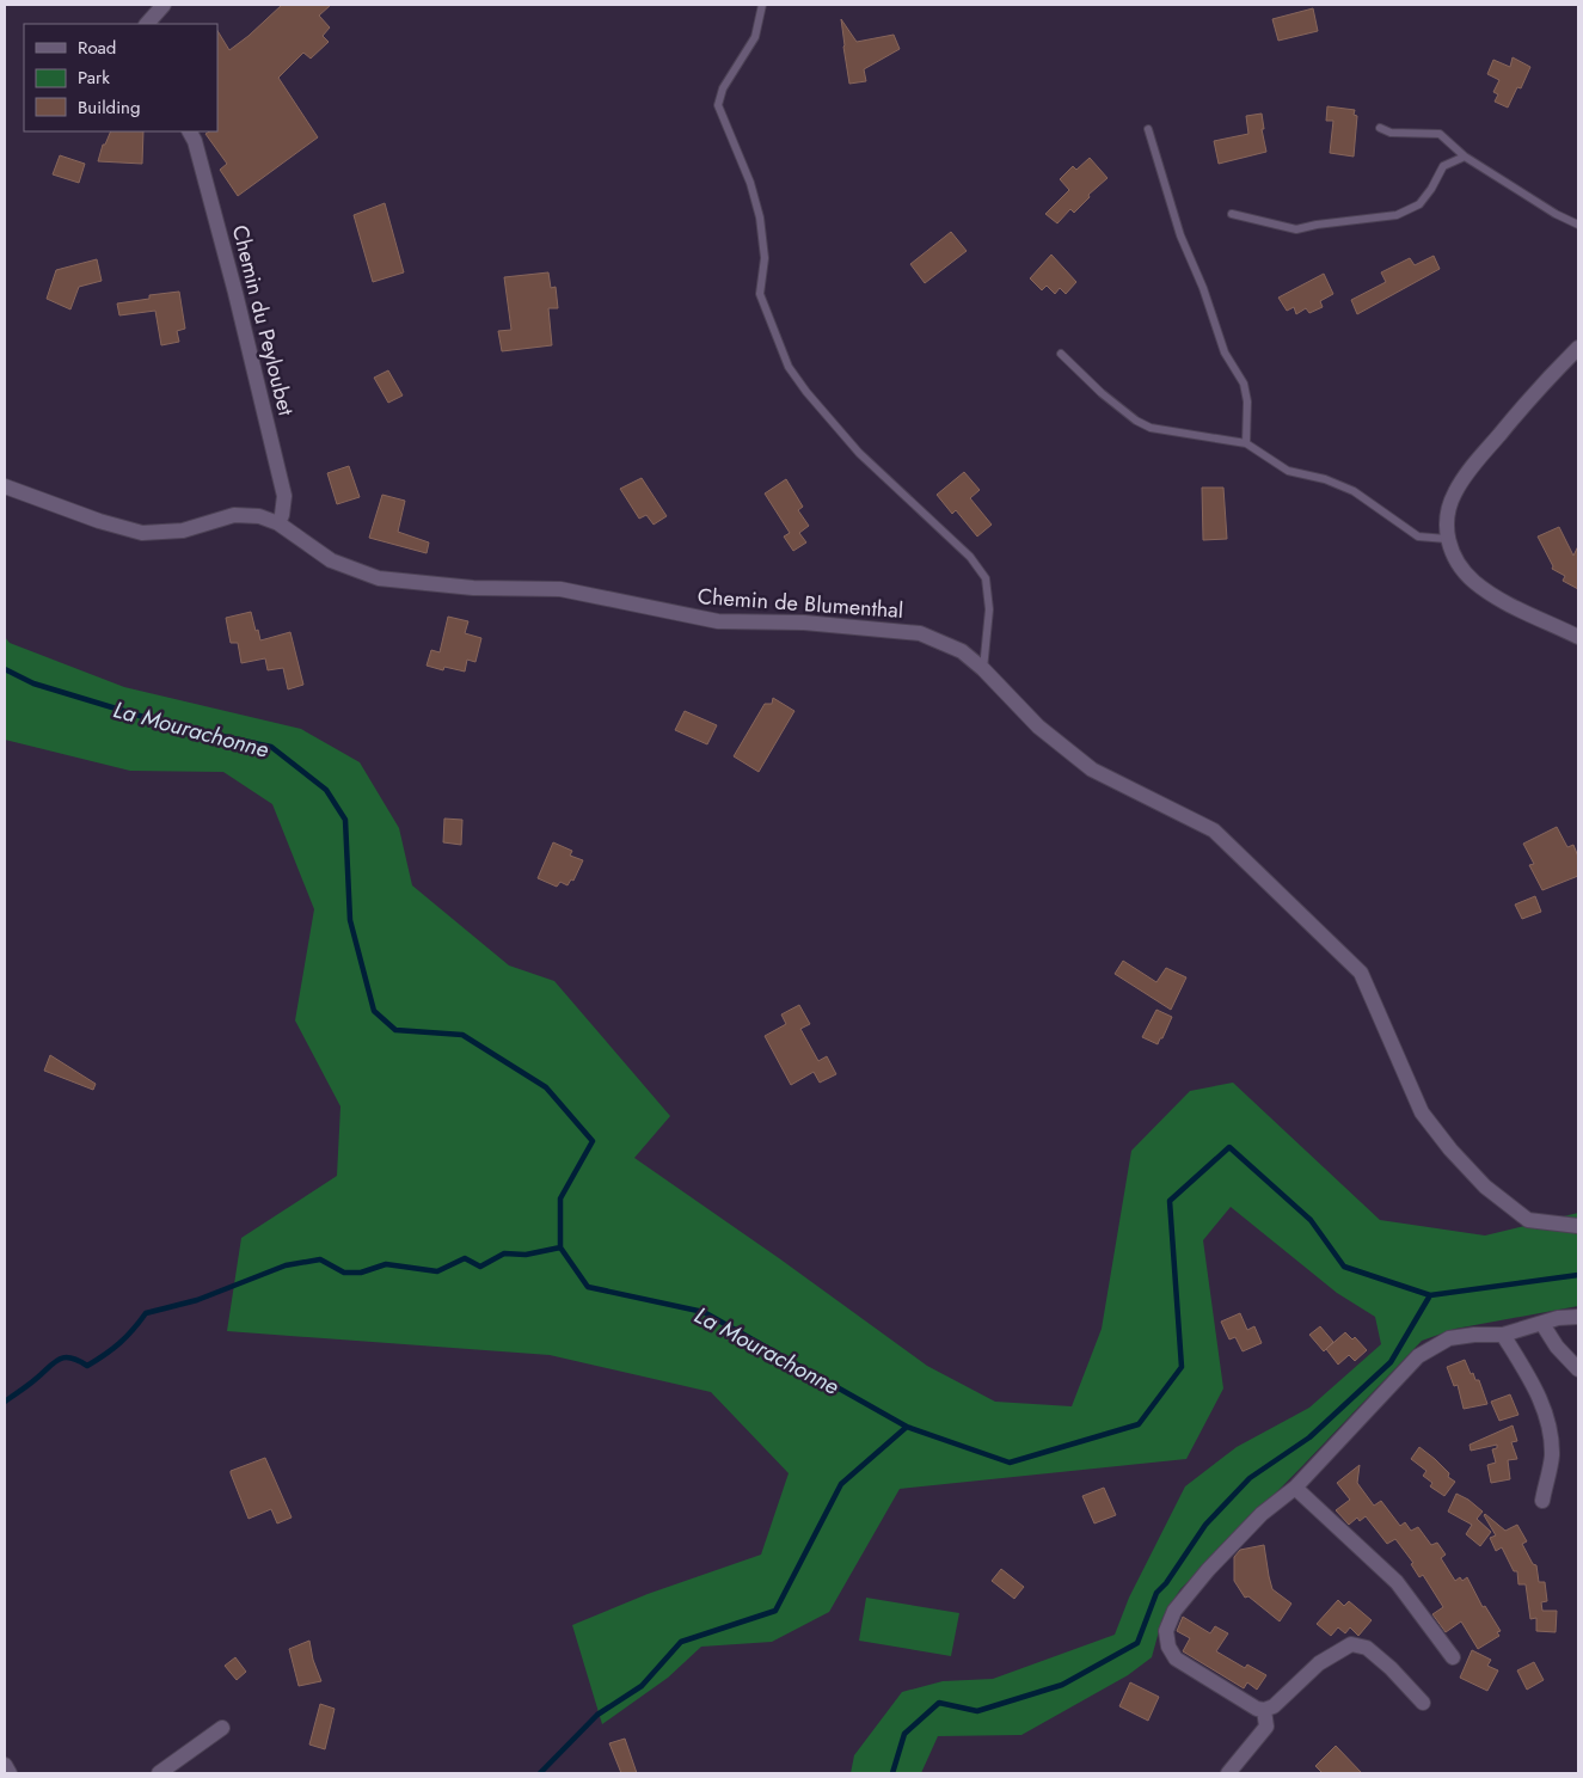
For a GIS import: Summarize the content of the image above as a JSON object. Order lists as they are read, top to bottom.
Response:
{
  "streets": {
    "street": ["Chemin du Peyloubet", "Chemin de Blumenthal"]
  },
  "crossings": [
    ["Chemin du Peyloubet", "Chemin de Blumenthal"]
  ],
  "water": ["La Mourachonne"],
  "legend": ["Road", "Park", "Building"]
}
